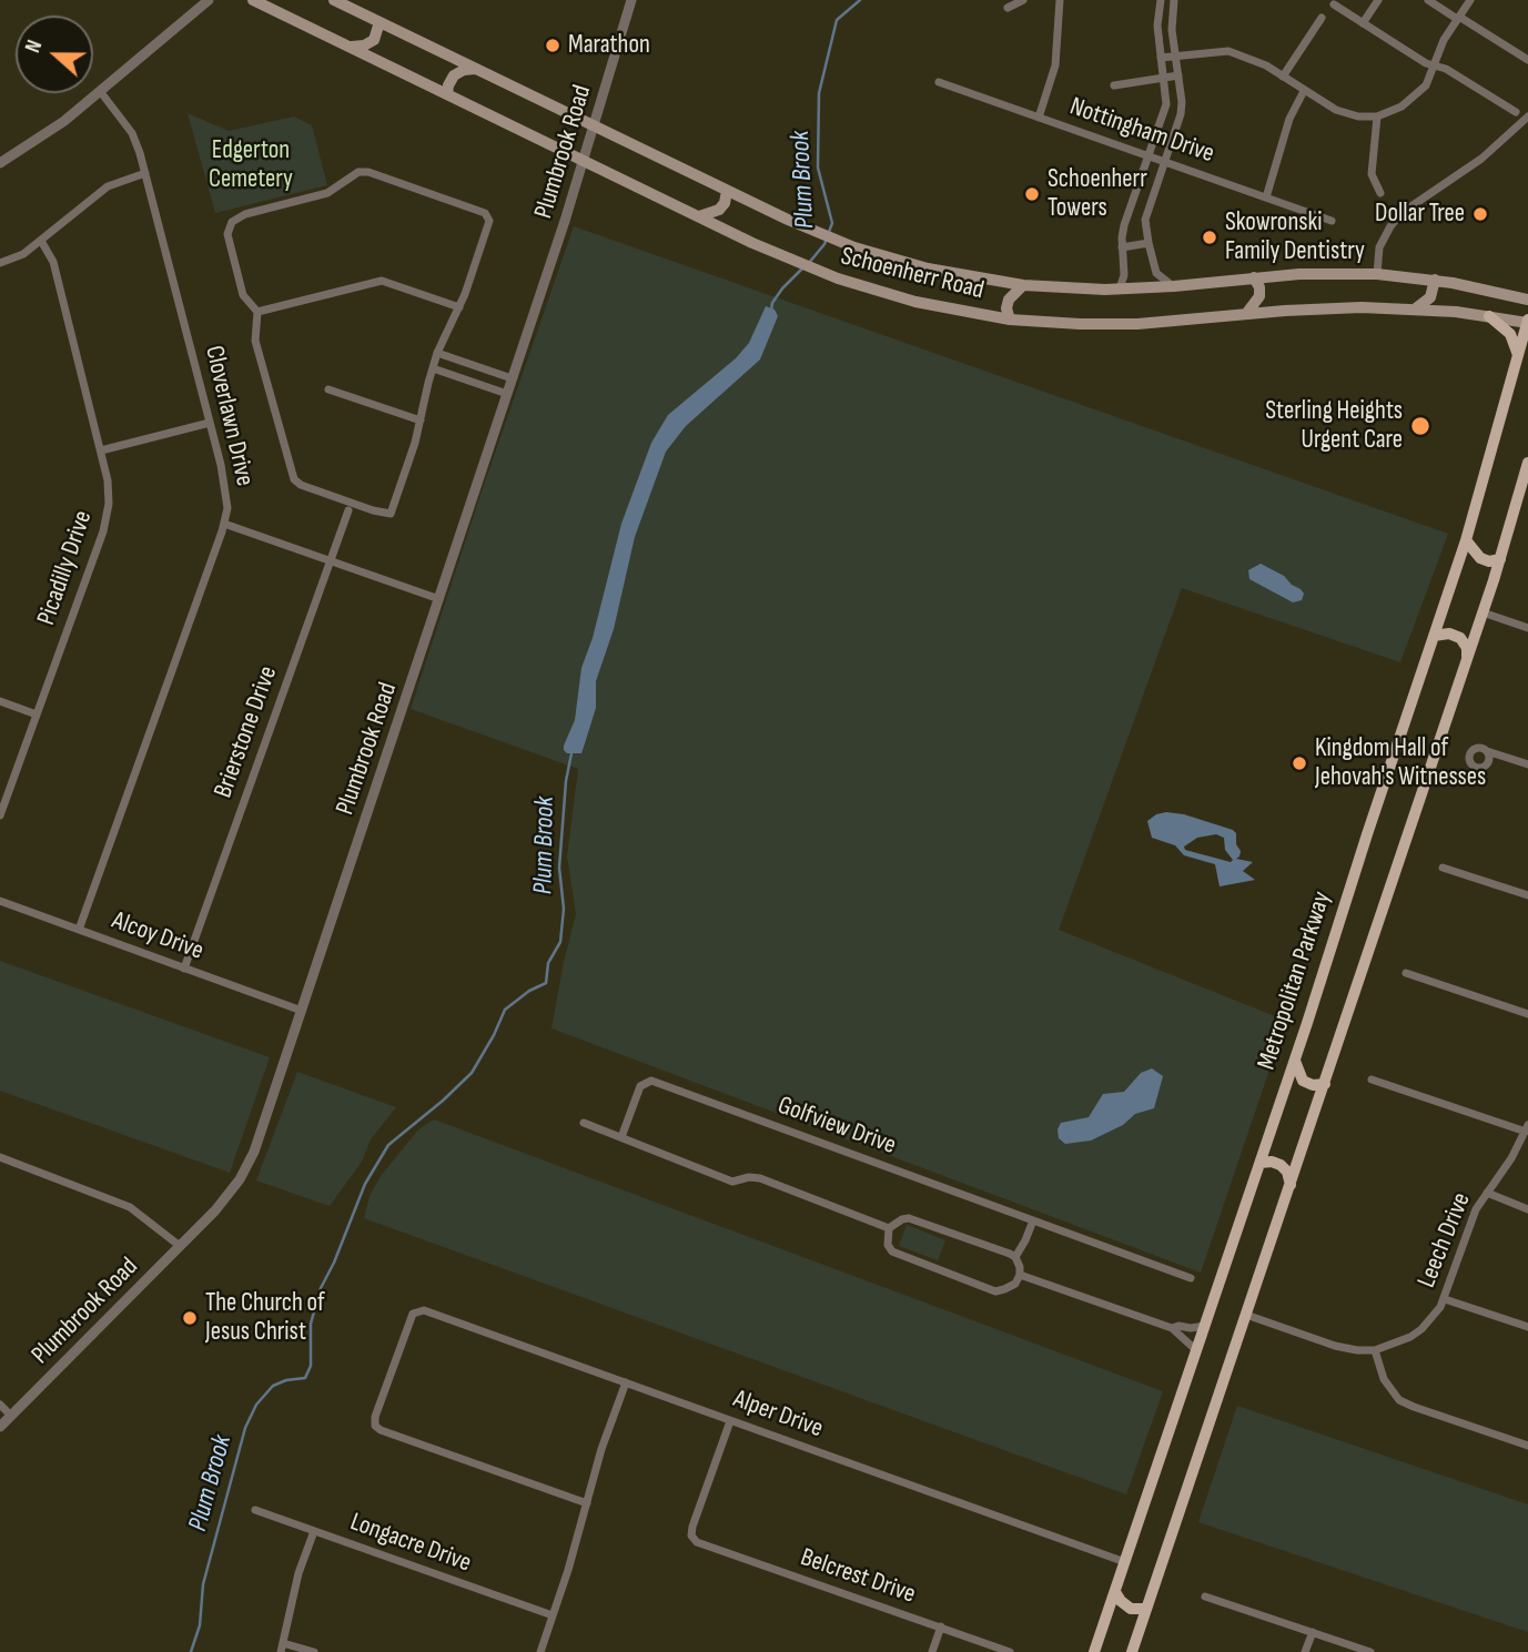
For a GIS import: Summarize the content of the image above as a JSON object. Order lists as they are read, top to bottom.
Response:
{
  "streets": {
    "main road": ["Schoenherr Road", "Metropolitan Parkway"],
    "street": [
      "Nottingham Drive",
      "Plumbrook Road",
      "Cloverlawn Drive",
      "Picadilly Drive",
      "Brierstone Drive",
      "Alcoy Drive",
      "Golfview Drive",
      "Leech Drive",
      "Alper Drive",
      "Longacre Drive",
      "Belcrest Drive"
    ]
  },
  "crossings": [
    ["Plumbrook Road", "Schoenherr Road"],
    ["Plumbrook Road", "Alcoy Drive"],
    ["Schoenherr Road", "Metropolitan Parkway"],
    ["Cloverlawn Drive", "Alcoy Drive"],
    ["Brierstone Drive", "Alcoy Drive"],
    ["Metropolitan Parkway", "Alper Drive"],
    ["Alper Drive", "Belcrest Drive"]
  ],
  "water": ["Plum Brook"],
  "parks": ["Edgerton Cemetery"],
  "places": [
    "Marathon",
    "Schoenherr Towers",
    "Dollar Tree",
    "Skowronski Family Dentistry",
    "Sterling Heights Urgent Care",
    "Kingdom Hall of Jehovah's Witnesses",
    "The Church of Jesus Christ"
  ],
  "north": "left"
}
